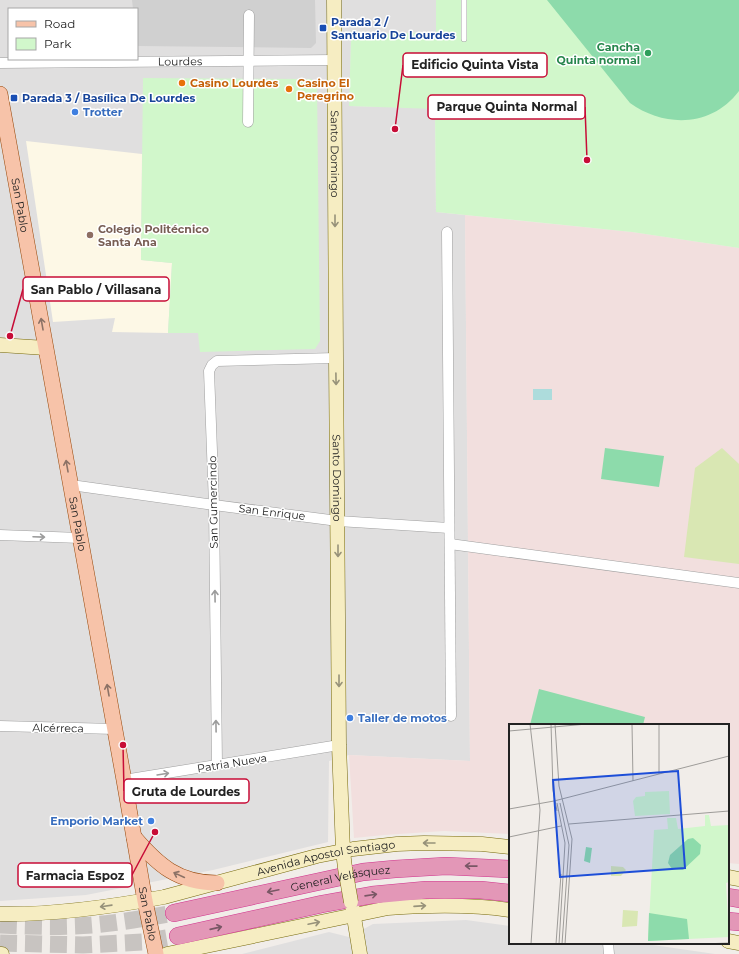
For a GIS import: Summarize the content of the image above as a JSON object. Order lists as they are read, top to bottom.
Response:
{
  "streets": {
    "highway": ["General Velásquez"],
    "main road": ["San Pablo"],
    "street": [
      "Lourdes",
      "Santo Domingo",
      "San Gumercindo",
      "San Enrique",
      "Alcérreca",
      "Patria Nueva",
      "Avenida Apostol Santiago"
    ]
  },
  "crossings": [
    ["Lourdes", "Santo Domingo"],
    ["Santo Domingo", "San Gumercindo"],
    ["Santo Domingo", "San Enrique"],
    ["Santo Domingo", "Patria Nueva"],
    ["Santo Domingo", "Avenida Apostol Santiago"],
    ["San Pablo", "San Enrique"],
    ["San Pablo", "Alcérreca"],
    ["San Pablo", "Patria Nueva"],
    ["San Pablo", "Avenida Apostol Santiago"],
    ["San Gumercindo", "San Enrique"],
    ["San Gumercindo", "Patria Nueva"]
  ],
  "one_way": ["San Pablo", "San Gumercindo", "Patria Nueva"],
  "places": {
    "transit": ["Parada 2 / Santuario De Lourdes", "Parada 3 / Basílica De Lourdes"],
    "other": [
      "Cancha Quinta normal",
      "Casino Lourdes",
      "Casino El Peregrino",
      "Trotter",
      "Edificio Quinta Vista",
      "Parque Quinta Normal",
      "Colegio Politécnico Santa Ana",
      "San Pablo / Villasana",
      "Taller de motos",
      "Gruta de Lourdes",
      "Emporio Market",
      "Farmacia Espoz"
    ]
  },
  "legend": ["Road", "Park"]
}
